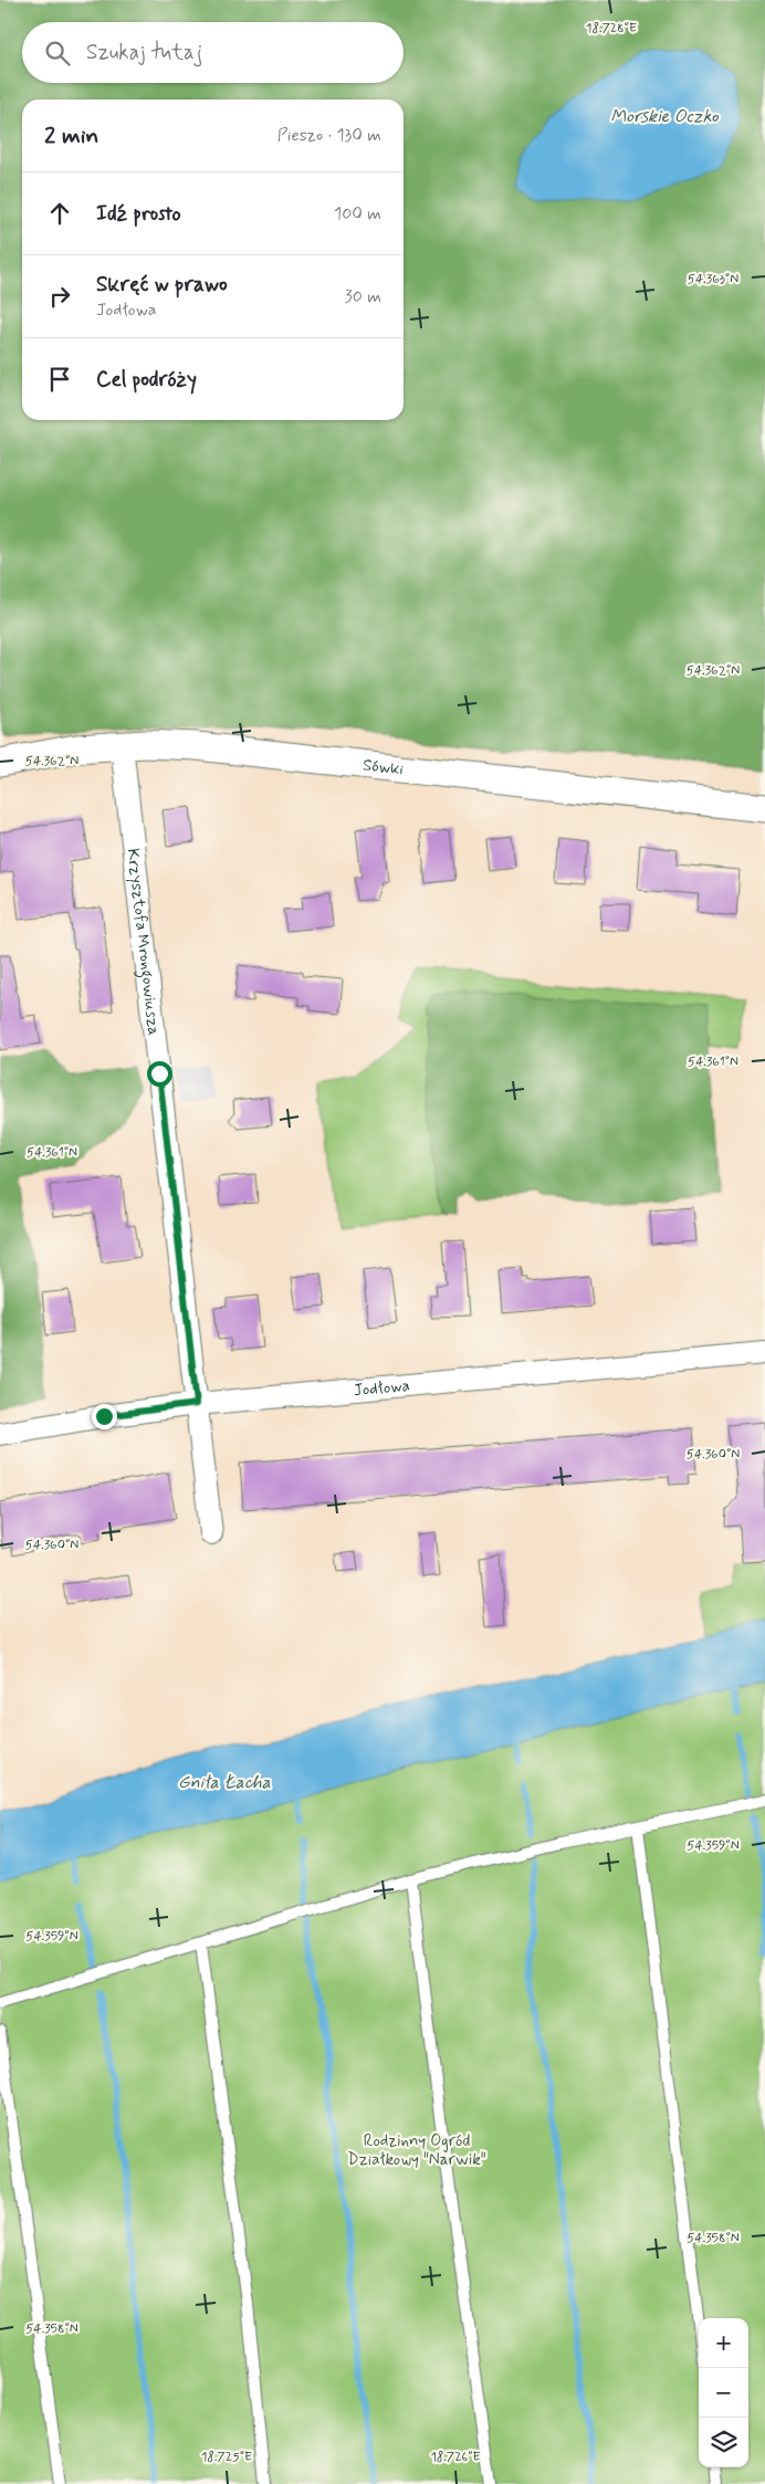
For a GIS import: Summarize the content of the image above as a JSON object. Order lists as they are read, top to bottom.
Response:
{
  "streets": {
    "street": ["Sówki", "Krzysztofa Mrongowiusza", "Jodłowa"]
  },
  "crossings": [
    ["Sówki", "Krzysztofa Mrongowiusza"],
    ["Krzysztofa Mrongowiusza", "Jodłowa"]
  ],
  "water": ["Morskie Oczko", "Gniła Łacha"],
  "parks": ["Rodzinny Ogród Działkowy \"Narwik\""],
  "page": {
    "search": "Szukaj tutaj",
    "heading": ["2 min", "Pieszo · 130 m"],
    "list": [
      ["Idź prosto", "100 m"],
      ["Skręć w prawo", "Jodłowa", "30 m"],
      "Cel podróży"
    ],
    "map_buttons": ["+", "−"]
  },
  "coordinates": [
    "18.728°E",
    "54.363°N",
    "54.362°N",
    "54.361°N",
    "54.360°N",
    "54.359°N",
    "54.358°N",
    "18.725°E",
    "18.726°E"
  ]
}
